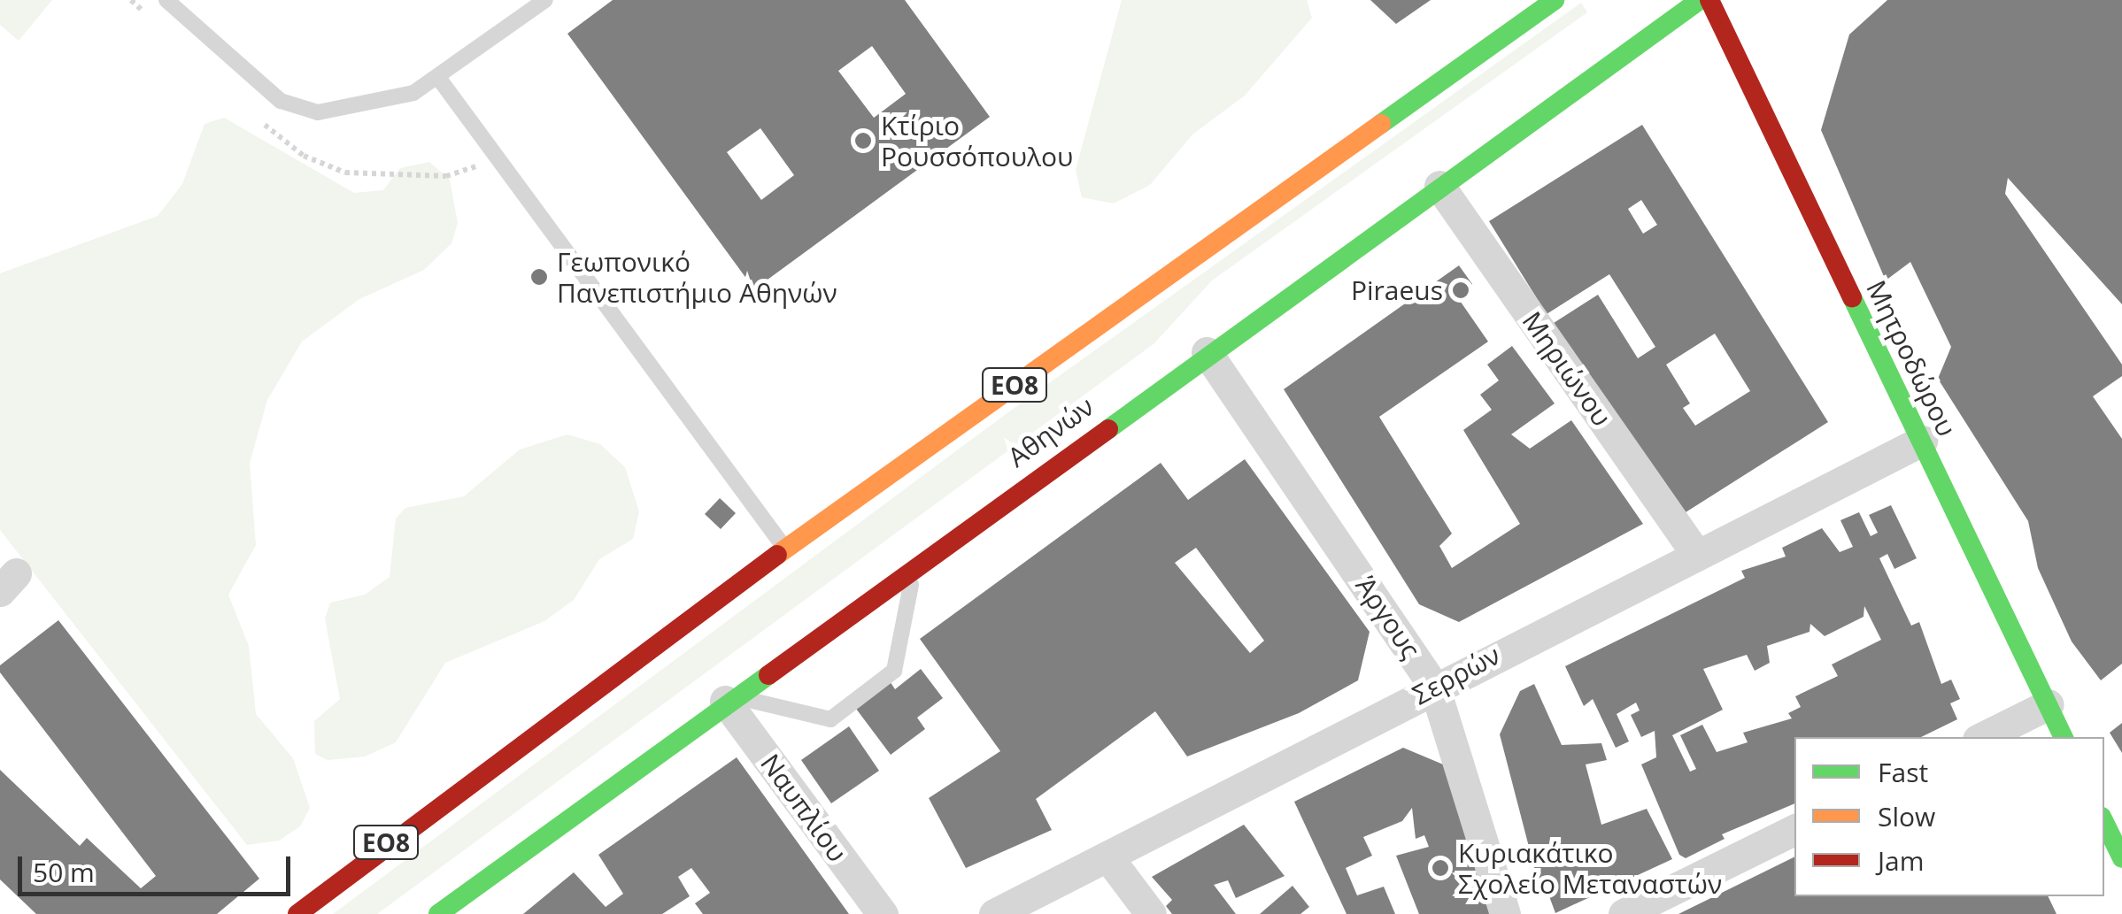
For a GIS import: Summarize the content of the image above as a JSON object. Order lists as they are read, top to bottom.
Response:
{
  "streets": {
    "main road": ["Μητροδώρου", "ΕΟ8", "Αθηνών"],
    "street": [
      "Μηριώνου",
      "Άργους",
      "Σερρών",
      "Ναυπλίου"
    ]
  },
  "crossings": [
    ["Μητροδώρου", "Σερρών"],
    ["Μηριώνου", "Αθηνών"],
    ["Μηριώνου", "Σερρών"],
    ["Αθηνών", "Άργους"],
    ["Αθηνών", "Ναυπλίου"],
    ["Άργους", "Σερρών"]
  ],
  "places": [
    "Κτίριο Ρουσσόπουλου",
    "Γεωπονικό Πανεπιστήμιο Αθηνών",
    "Piraeus",
    "Κυριακάτικο Σχολείο Μεταναστών"
  ],
  "legend": ["Fast", "Slow", "Jam"],
  "scale_bar": "50 m"
}
